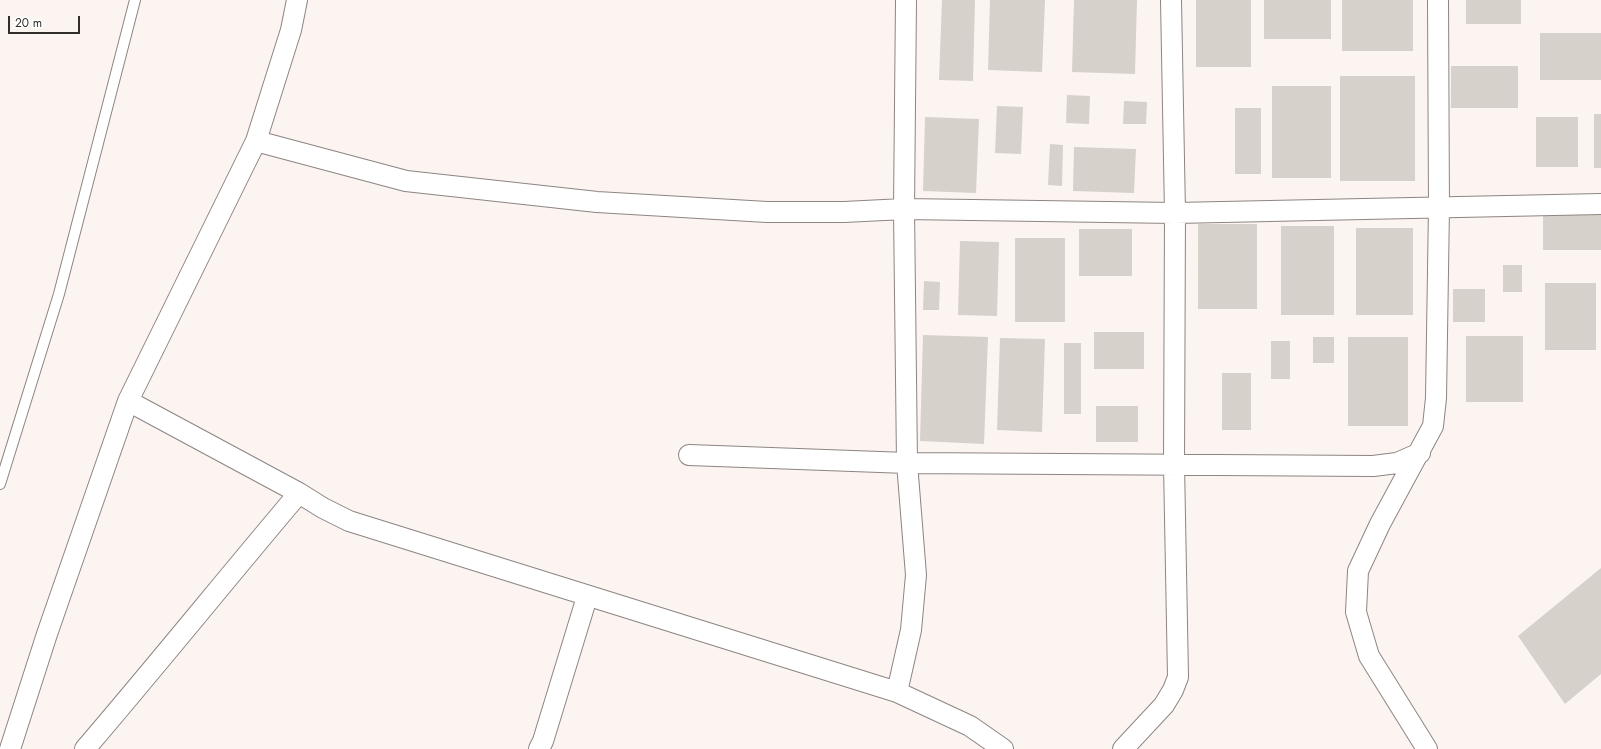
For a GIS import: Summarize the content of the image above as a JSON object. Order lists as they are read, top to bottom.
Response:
{
  "scale_bar": "20 m"
}
